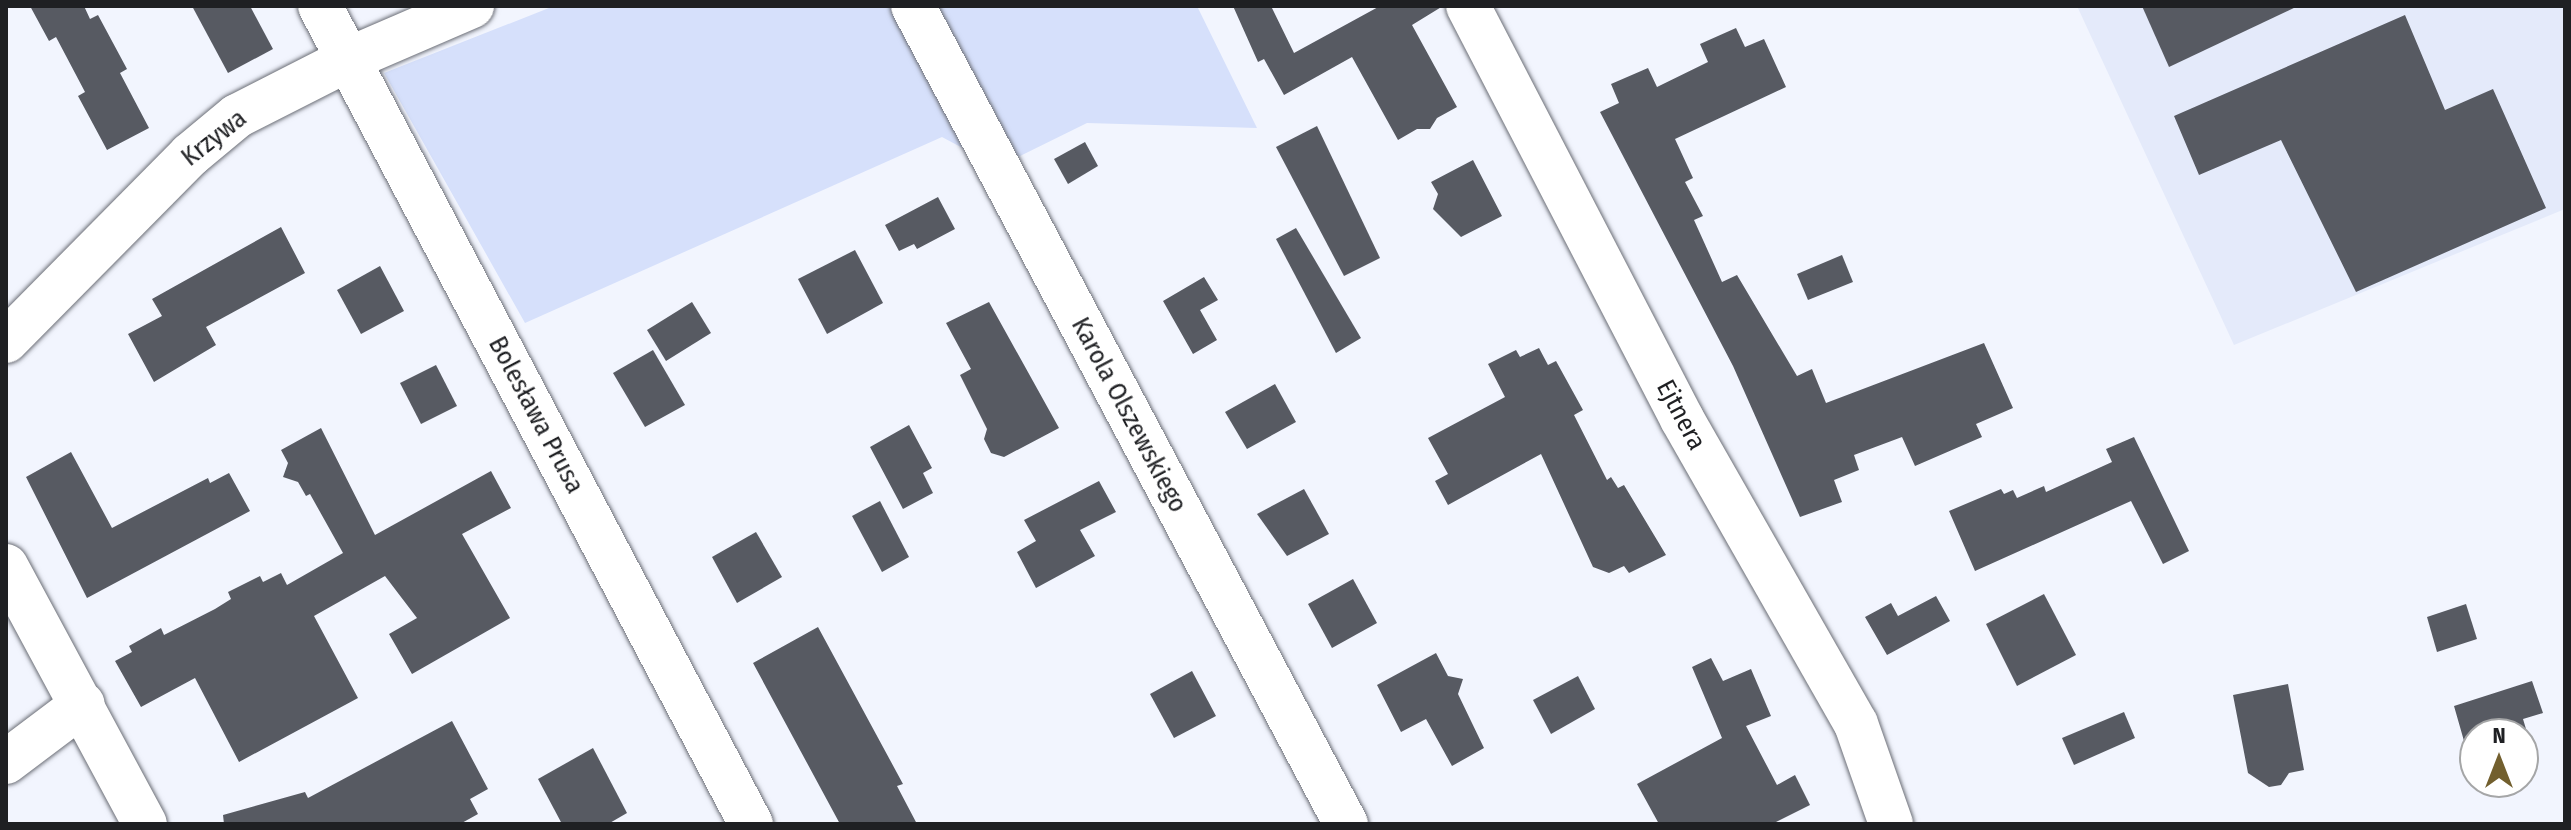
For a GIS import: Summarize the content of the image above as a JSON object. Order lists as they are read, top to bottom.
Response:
{
  "streets": {
    "street": [
      "Krzywa",
      "Bolesława Prusa",
      "Karola Olszewskiego",
      "Ejtnera"
    ]
  },
  "crossings": [
    ["Krzywa", "Bolesława Prusa"]
  ],
  "north": "top"
}
